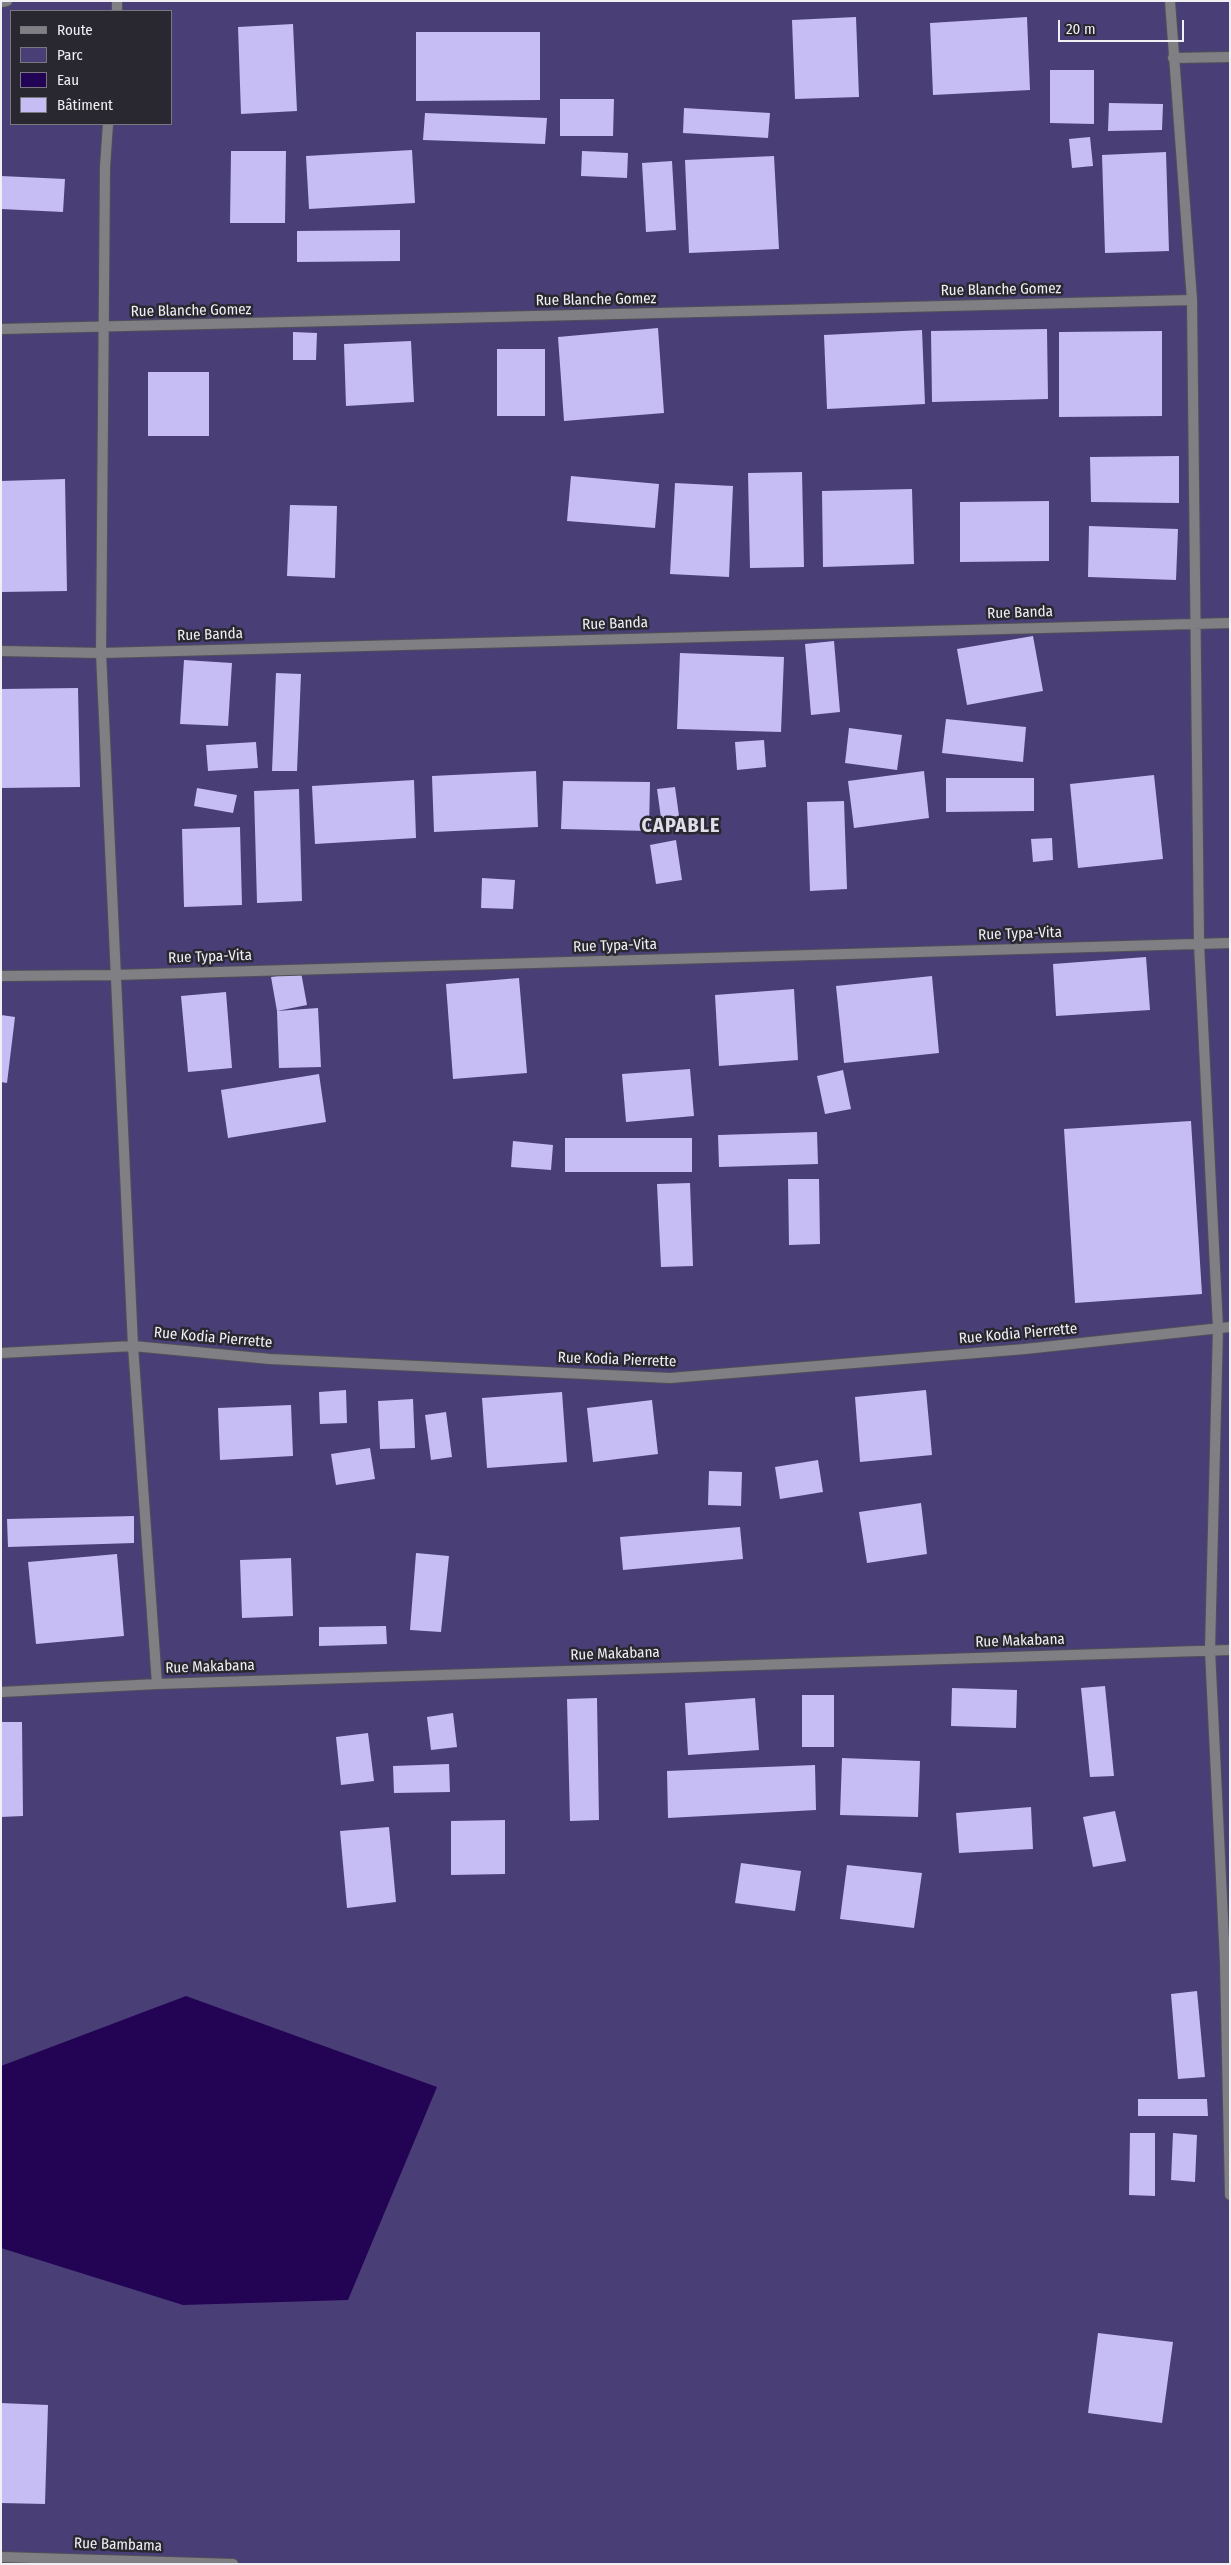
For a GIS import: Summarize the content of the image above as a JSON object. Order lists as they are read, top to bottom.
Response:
{
  "streets": {
    "street": [
      "Rue Blanche Gomez",
      "Rue Banda",
      "Rue Typa-Vita",
      "Rue Kodia Pierrette",
      "Rue Makabana",
      "Rue Bambama"
    ]
  },
  "districts": ["CAPABLE"],
  "legend": [
    "Route",
    "Parc",
    "Eau",
    "Bâtiment"
  ],
  "scale_bar": "20 m"
}
